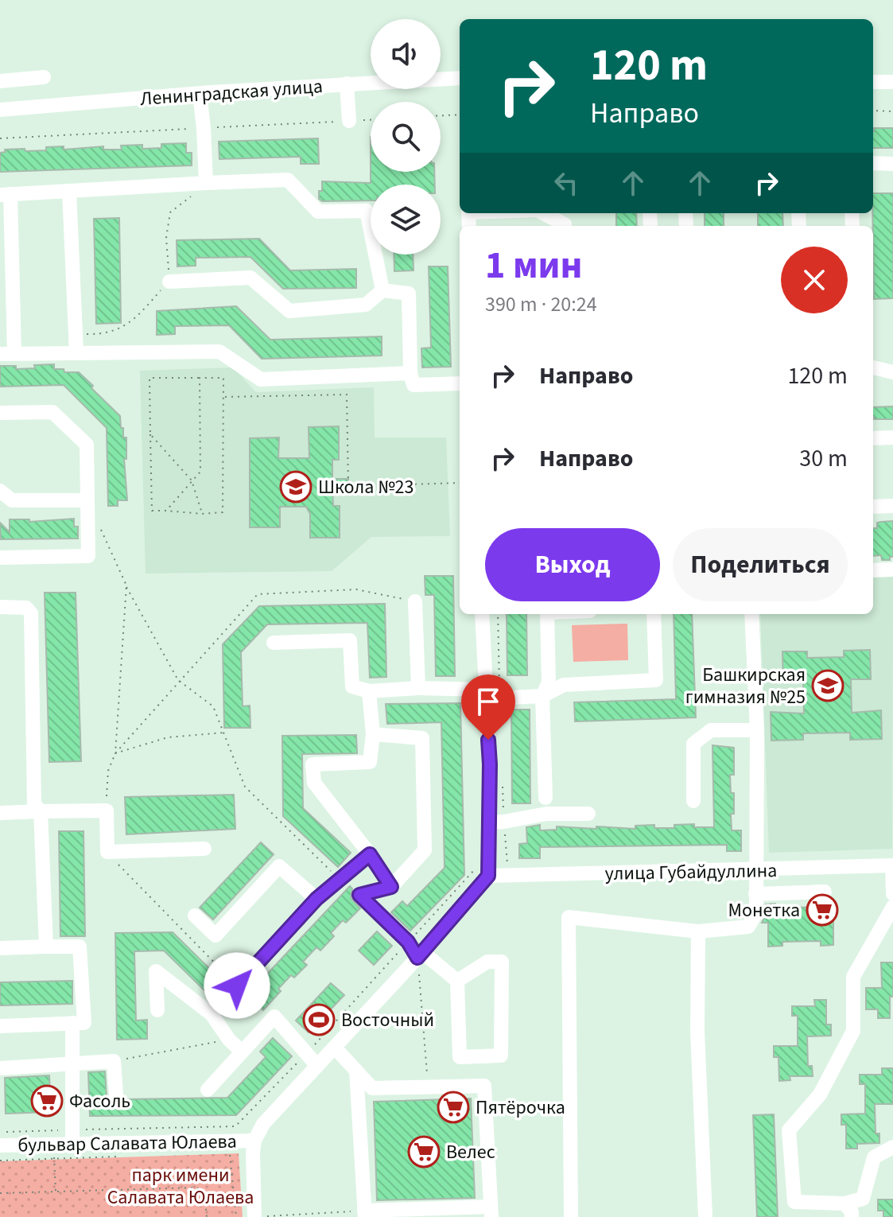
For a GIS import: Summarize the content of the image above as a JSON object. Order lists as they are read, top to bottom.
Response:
{
  "streets": {
    "street": ["Ленинградская улица", "улица Губайдуллина", "бульвар Салавата Юлаева"]
  },
  "parks": ["парк имени Салавата Юлаева"],
  "places": {
    "school or university": ["Школа №23", "Башкирская гимназия №25"],
    "supermarket": [
      "Монетка",
      "Фасоль",
      "Пятёрочка",
      "Велес"
    ],
    "sports": ["Восточный"]
  },
  "page": {
    "turn": ["120 m", "Направо"],
    "heading": ["1 мин", "390 m · 20:24"],
    "list": [
      {
        "name": "Направо",
        "value": "120 m"
      },
      {
        "name": "Направо",
        "value": "30 m"
      }
    ],
    "buttons": ["Выход", "Поделиться"]
  }
}
